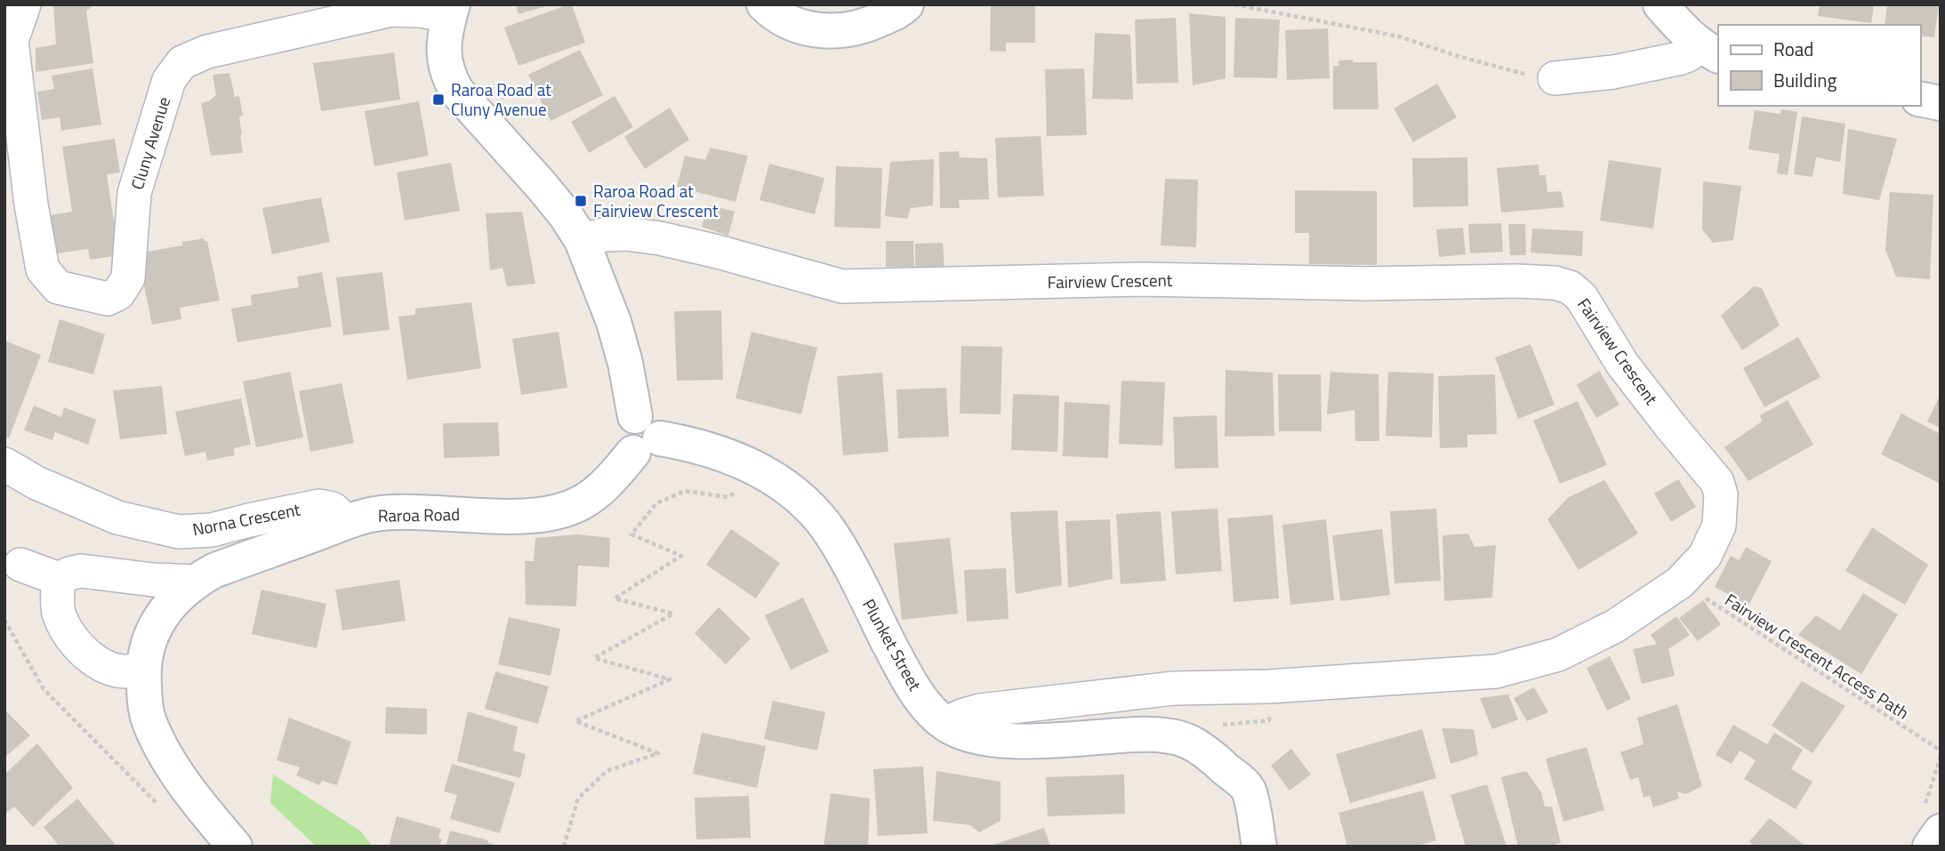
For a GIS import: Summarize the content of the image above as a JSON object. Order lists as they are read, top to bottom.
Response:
{
  "streets": {
    "main road": ["Raroa Road", "Plunket Street"],
    "street": ["Cluny Avenue", "Fairview Crescent", "Norna Crescent"],
    "path": ["Fairview Crescent Access Path"]
  },
  "crossings": [
    ["Fairview Crescent", "Plunket Street"],
    ["Fairview Crescent", "Fairview Crescent Access Path"],
    ["Raroa Road", "Norna Crescent"],
    ["Raroa Road", "Plunket Street"]
  ],
  "places": {
    "transit": ["Raroa Road at Cluny Avenue", "Raroa Road at Fairview Crescent"]
  },
  "legend": ["Road", "Building"]
}
